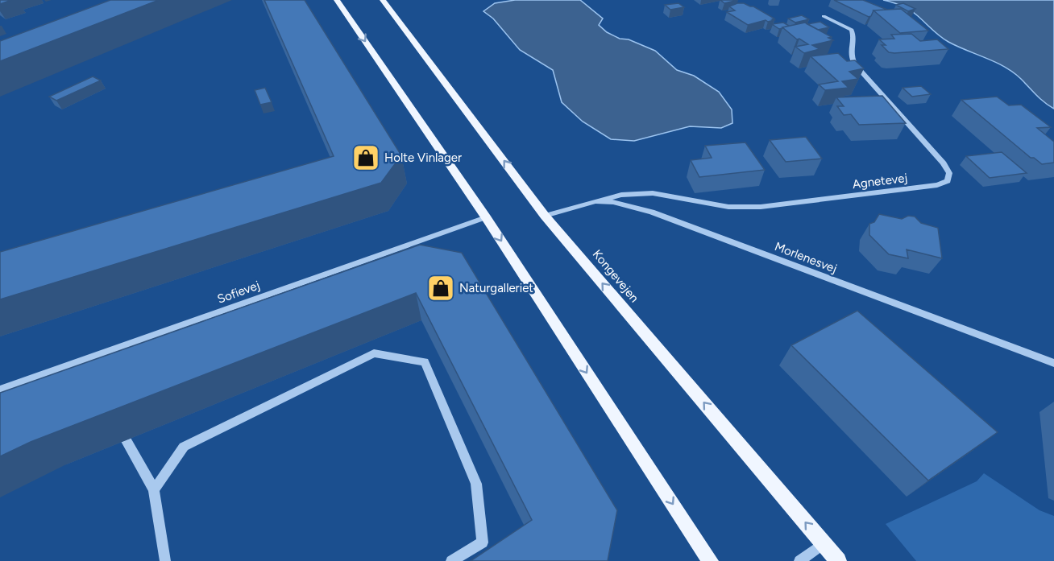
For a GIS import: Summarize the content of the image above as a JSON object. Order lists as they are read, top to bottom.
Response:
{
  "streets": {
    "main road": ["Kongevejen"],
    "street": ["Agnetevej", "Morlenesvej", "Sofievej"]
  },
  "crossings": [
    ["Agnetevej", "Morlenesvej"],
    ["Morlenesvej", "Kongevejen"]
  ],
  "places": {
    "shop": ["Holte Vinlager", "Naturgalleriet"]
  }
}
